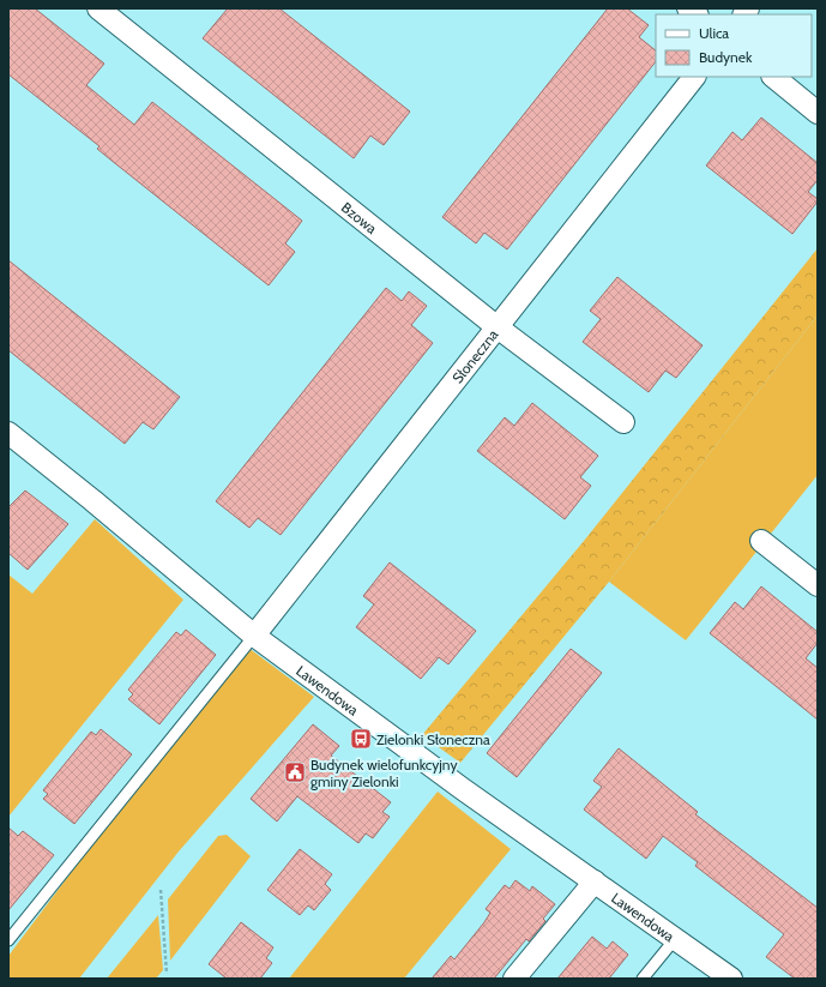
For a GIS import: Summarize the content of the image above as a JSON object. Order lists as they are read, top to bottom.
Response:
{
  "streets": {
    "street": ["Bzowa", "Słoneczna", "Lawendowa"]
  },
  "crossings": [
    ["Bzowa", "Słoneczna"],
    ["Słoneczna", "Lawendowa"]
  ],
  "places": {
    "bus stop": ["Zielonki Słoneczna"],
    "public building": ["Budynek wielofunkcyjny gminy Zielonki"]
  },
  "legend": ["Ulica", "Budynek"]
}
